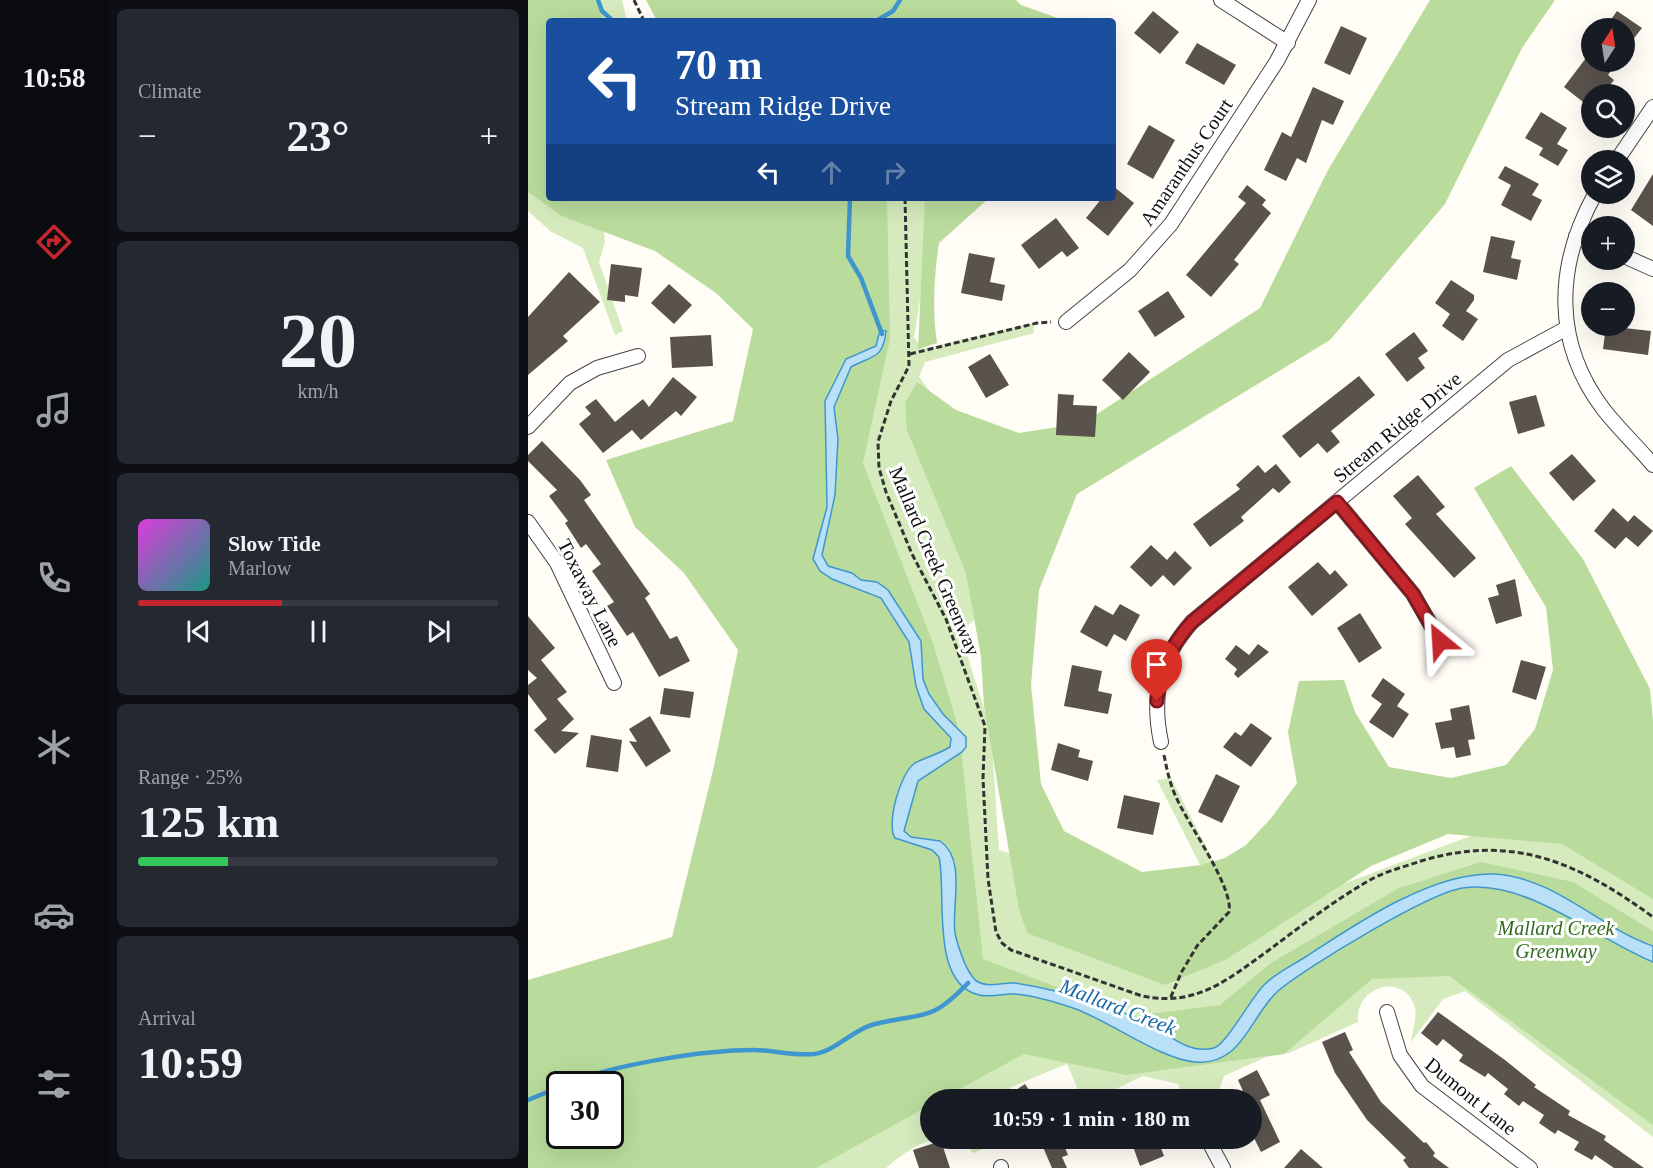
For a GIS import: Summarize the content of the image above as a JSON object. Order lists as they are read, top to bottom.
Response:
{
  "streets": {
    "street": [
      "Amaranthus Court",
      "Stream Ridge Drive",
      "Toxaway Lane",
      "Dumont Lane"
    ],
    "path": ["Mallard Creek Greenway"]
  },
  "water": ["Mallard Creek"],
  "parks": ["Mallard Creek Greenway"],
  "north": "top",
  "page": {
    "tabs": "10:58",
    "tile": [
      "Climate",
      ["20", "km/h"],
      ["Range · 25%", "125 km"],
      ["Arrival", "10:59"]
    ],
    "map_buttons": ["+", "−"],
    "turn": ["70 m", "Stream Ridge Drive"],
    "heat": ["−", "23°", "+"],
    "song": ["Slow Tide", "Marlow"],
    "limit": "30",
    "trip": "10:59 · 1 min · 180 m"
  }
}
